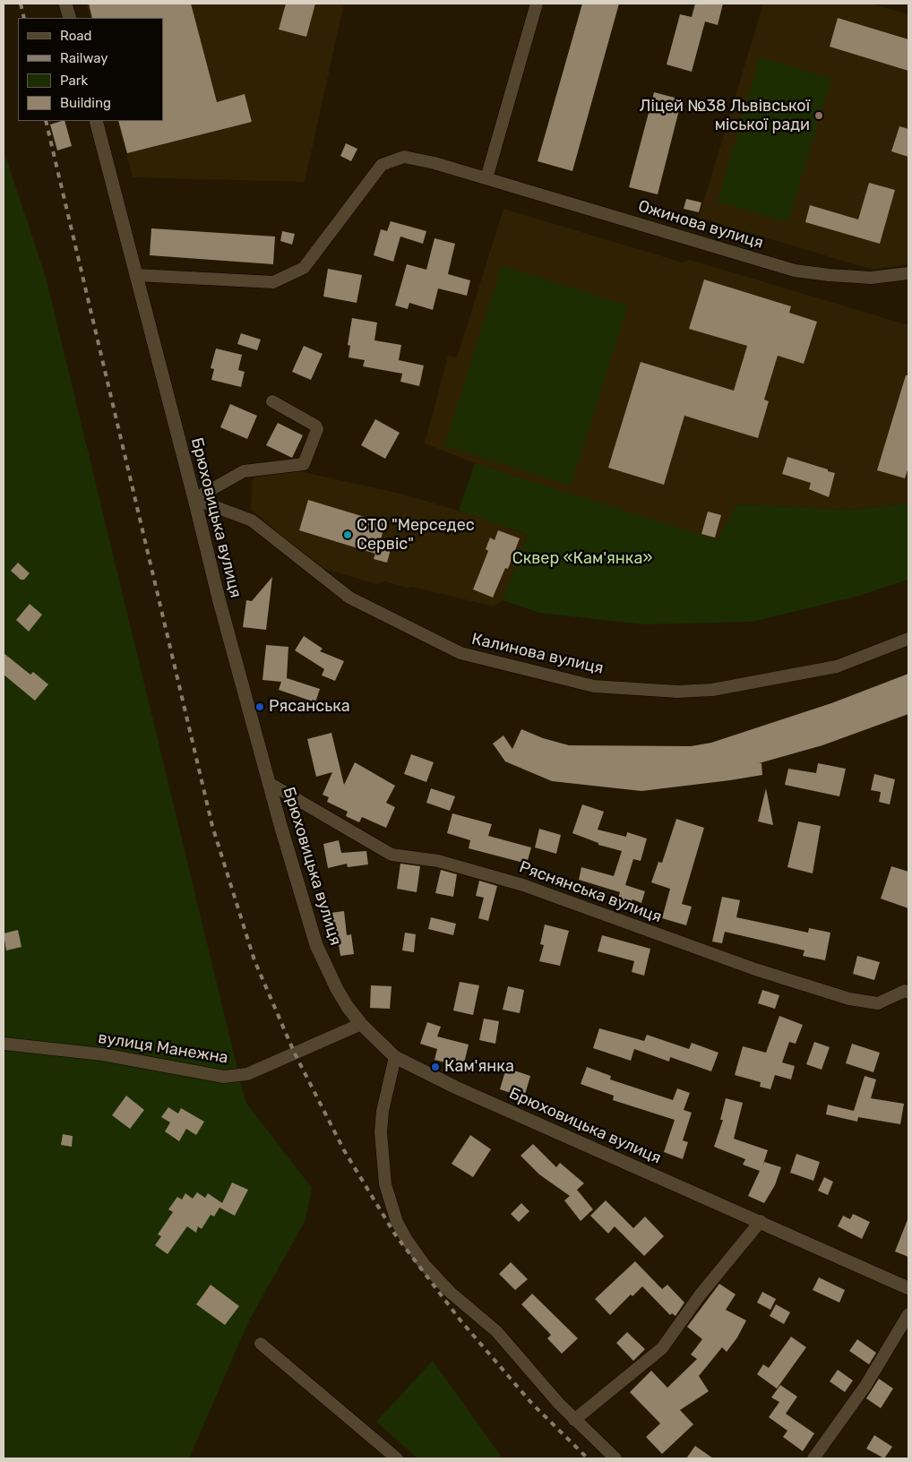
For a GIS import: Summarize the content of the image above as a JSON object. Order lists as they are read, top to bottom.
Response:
{
  "streets": {
    "main road": ["Брюховицька вулиця"],
    "street": [
      "Ожинова вулиця",
      "Калинова вулиця",
      "Ряснянська вулиця",
      "вулиця Манежна"
    ]
  },
  "crossings": [
    ["Ожинова вулиця", "Брюховицька вулиця"],
    ["Брюховицька вулиця", "Калинова вулиця"],
    ["Брюховицька вулиця", "Ряснянська вулиця"],
    ["Брюховицька вулиця", "вулиця Манежна"]
  ],
  "parks": ["Сквер «Кам'янка»"],
  "places": [
    "Ліцей №38 Львівської міської ради",
    "СТО \"Мерседес Сервіс\"",
    "Рясанська",
    "Кам'янка"
  ],
  "legend": [
    "Road",
    "Railway",
    "Park",
    "Building"
  ]
}
